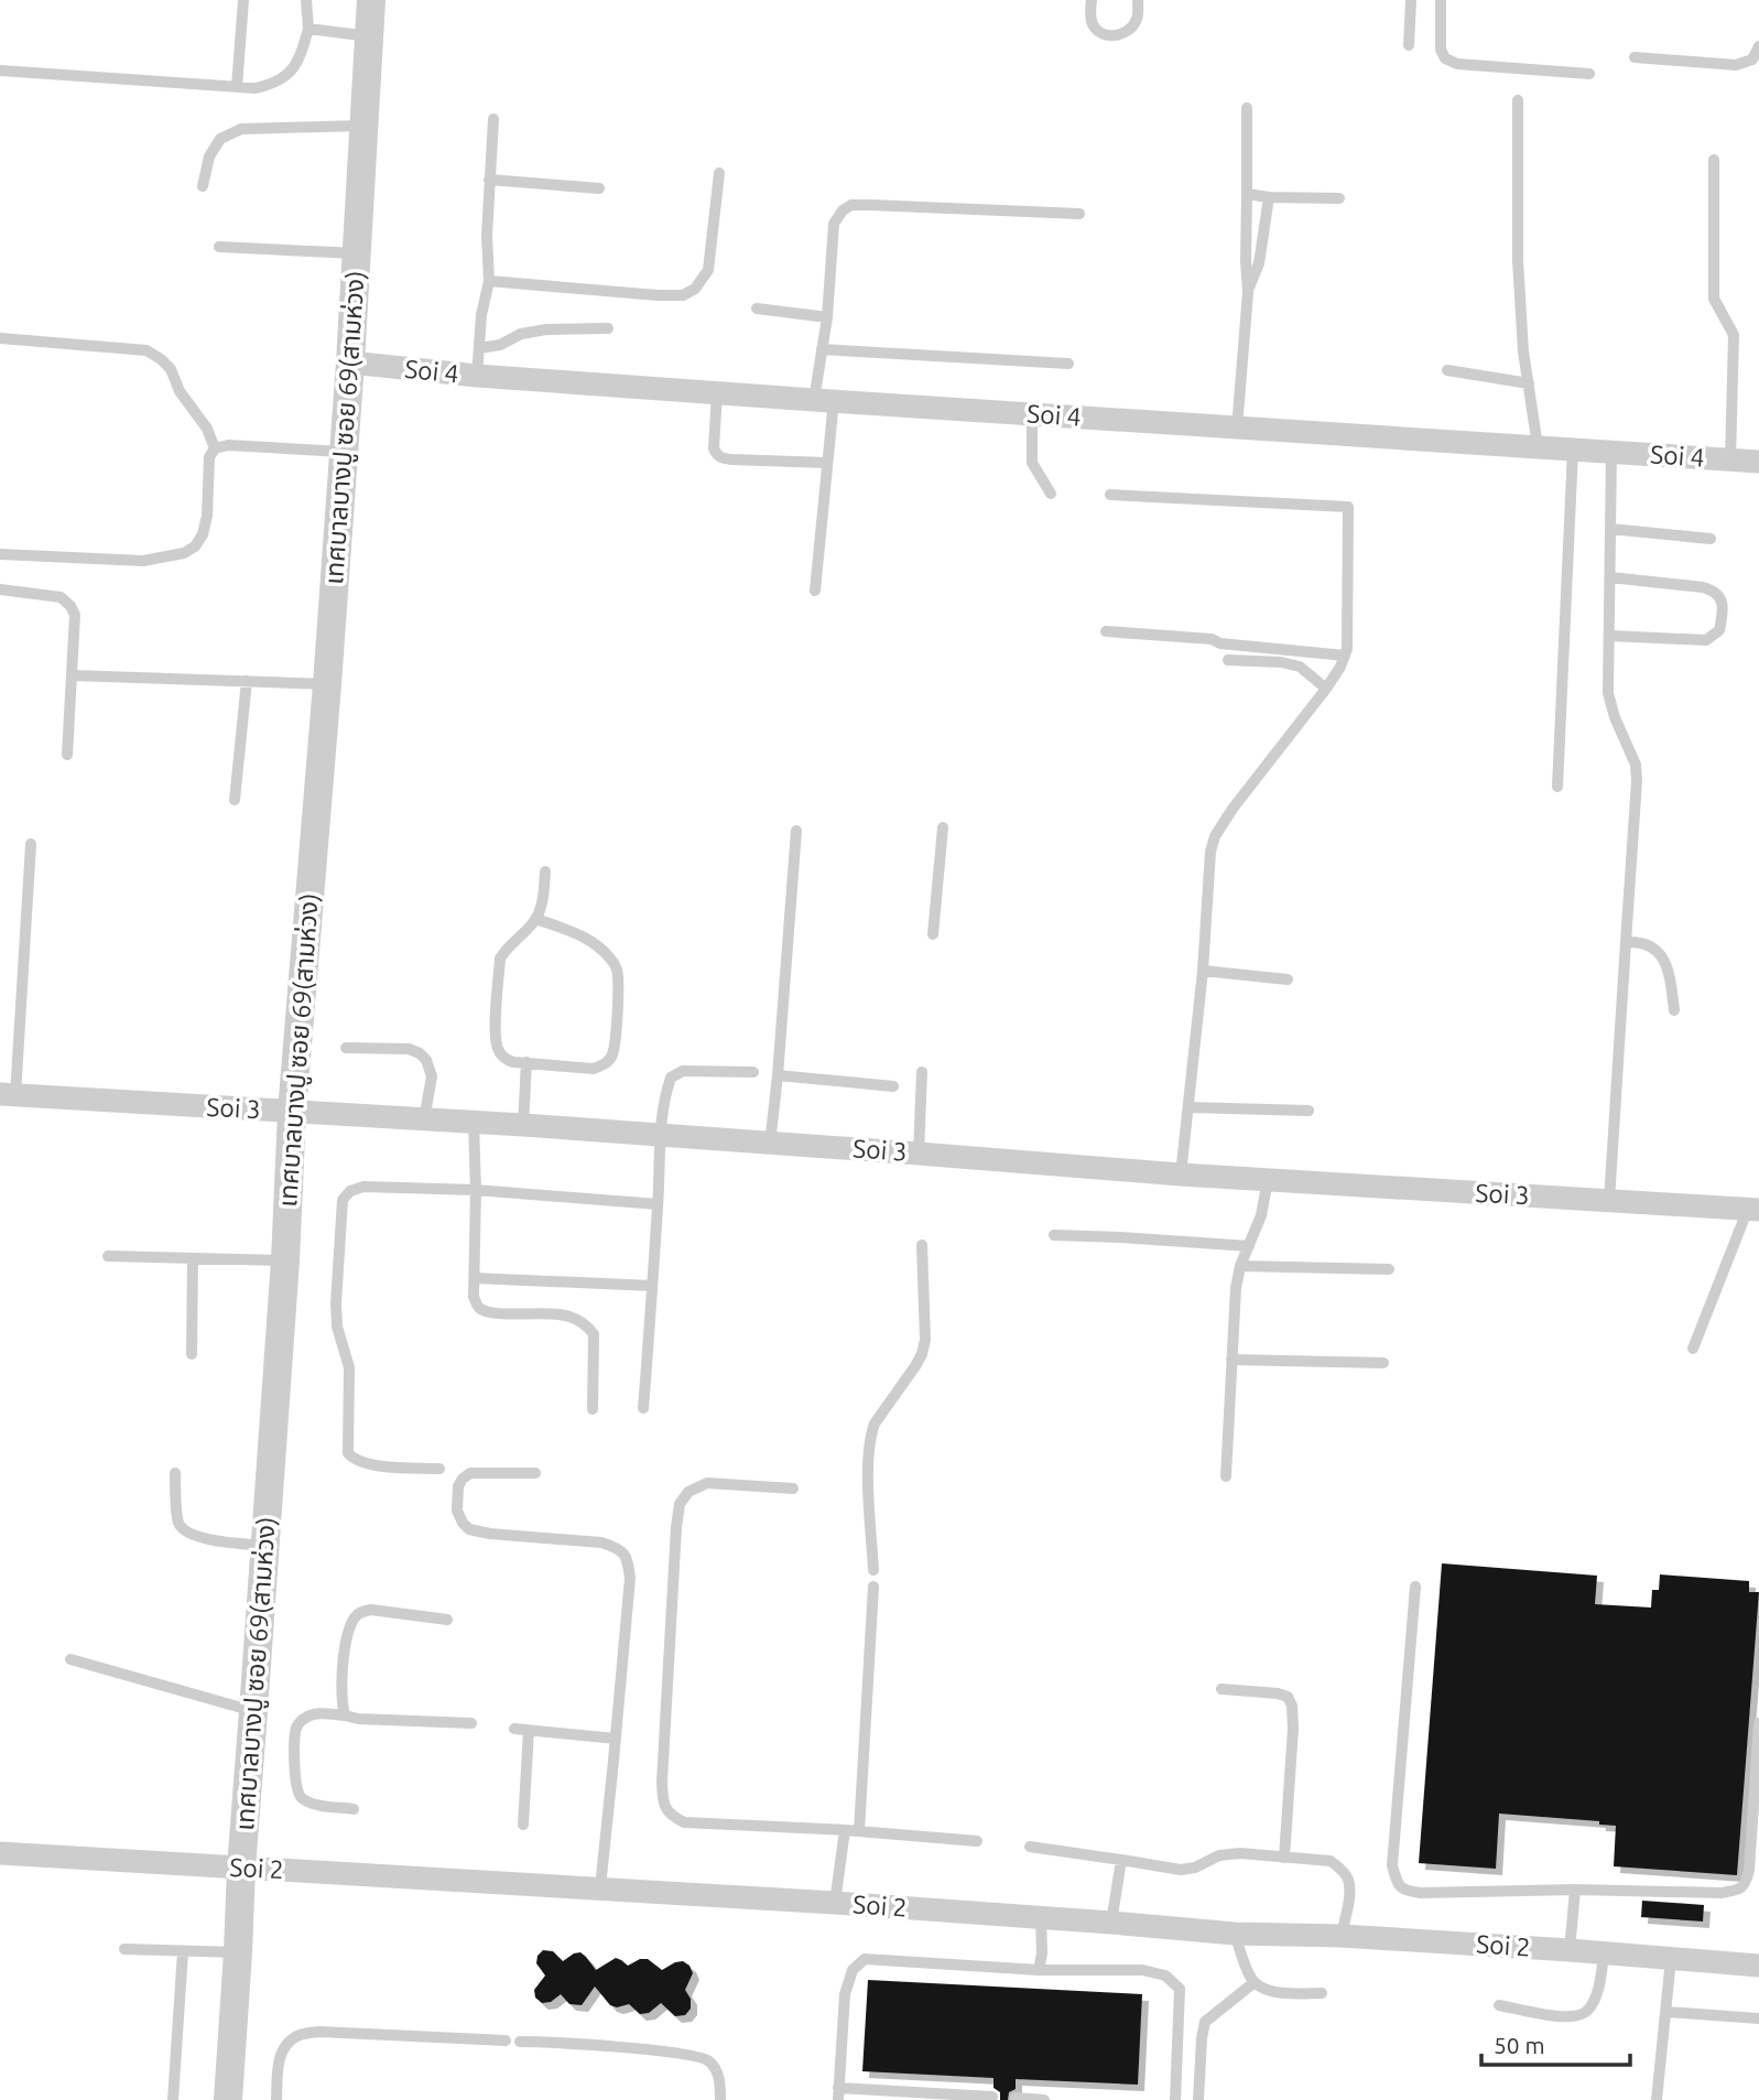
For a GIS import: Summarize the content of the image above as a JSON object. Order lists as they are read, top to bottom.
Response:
{
  "streets": {
    "street": [
      "Soi 4",
      "เทศบาลบางปู ซอย 69(สามห่วง)",
      "Soi 3",
      "Soi 2"
    ]
  },
  "crossings": [
    ["Soi 4", "เทศบาลบางปู ซอย 69(สามห่วง)"],
    ["เทศบาลบางปู ซอย 69(สามห่วง)", "Soi 3"],
    ["เทศบาลบางปู ซอย 69(สามห่วง)", "Soi 2"]
  ],
  "scale_bar": "50 m"
}
